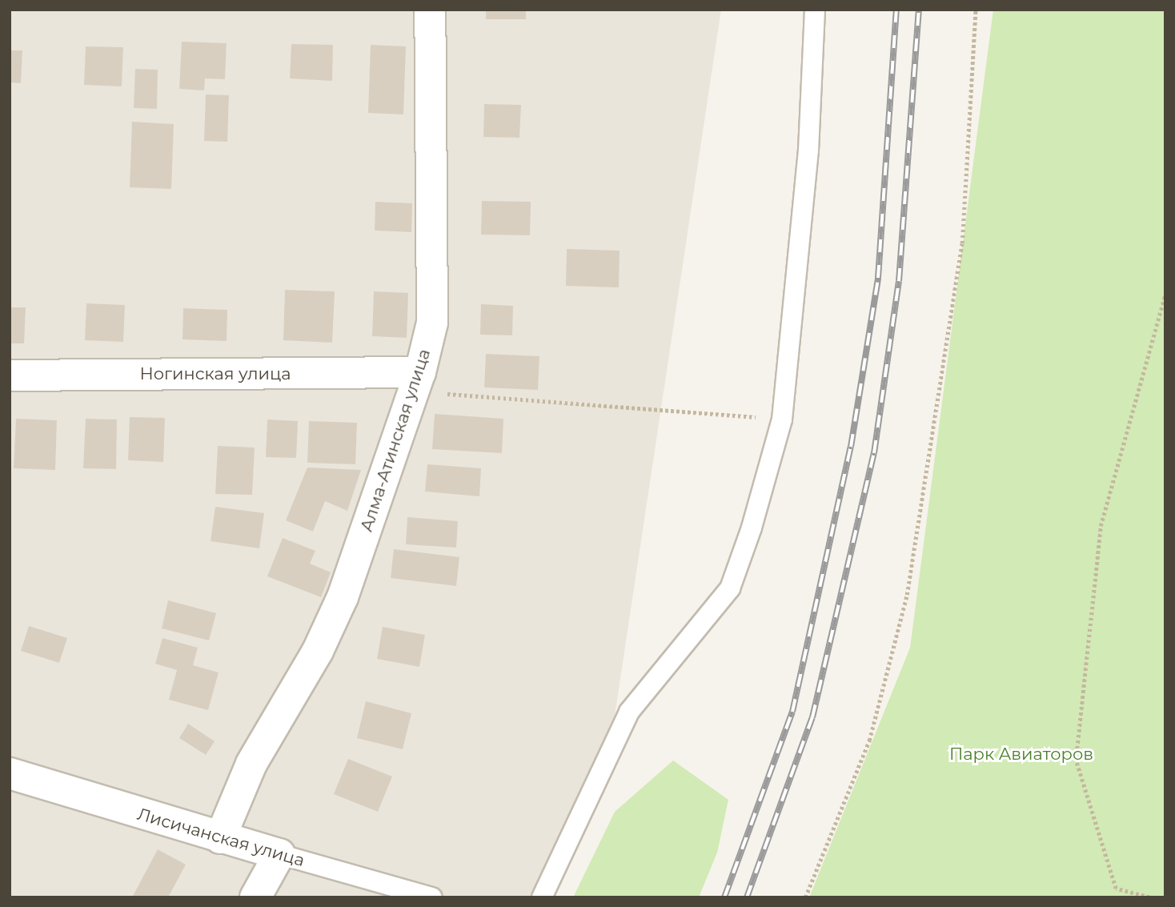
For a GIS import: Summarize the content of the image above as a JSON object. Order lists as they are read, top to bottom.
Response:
{
  "streets": {
    "street": ["Ногинская улица", "Алма-Атинская улица", "Лисичанская улица"]
  },
  "crossings": [
    ["Ногинская улица", "Алма-Атинская улица"],
    ["Алма-Атинская улица", "Лисичанская улица"]
  ],
  "parks": ["Парк Авиаторов"]
}
